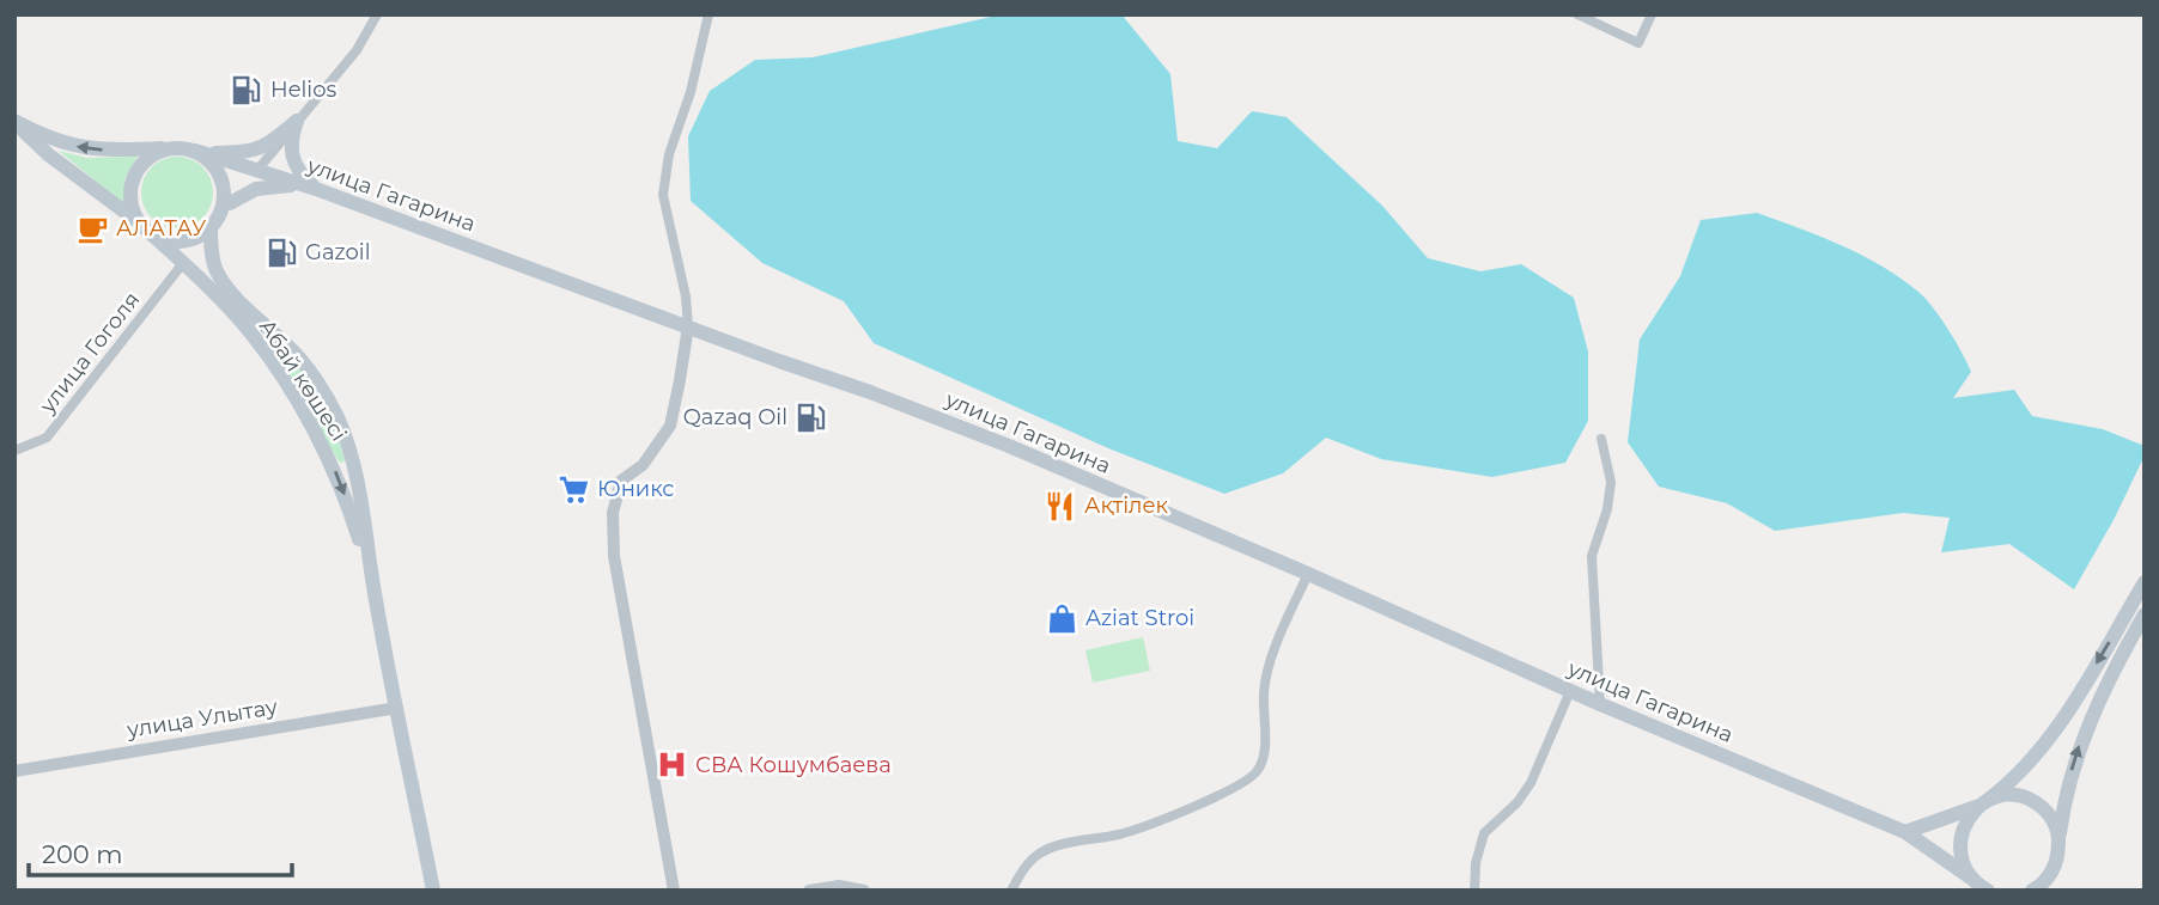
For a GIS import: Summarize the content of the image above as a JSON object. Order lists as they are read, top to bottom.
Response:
{
  "streets": {
    "main road": ["улица Гагарина", "Абай көшесі"],
    "street": ["улица Гоголя", "улица Улытау"]
  },
  "crossings": [
    ["улица Гагарина", "Абай көшесі"],
    ["улица Гоголя", "Абай көшесі"],
    ["Абай көшесі", "улица Улытау"]
  ],
  "places": {
    "fuel station": ["Helios", "Gazoil", "Qazaq Oil"],
    "cafe": ["АЛАТАУ"],
    "supermarket": ["Юникс"],
    "restaurant": ["Ақтілек"],
    "shop": ["Aziat Stroi"],
    "hospital": ["СВА Кошумбаева"]
  },
  "scale_bar": "200 m"
}
